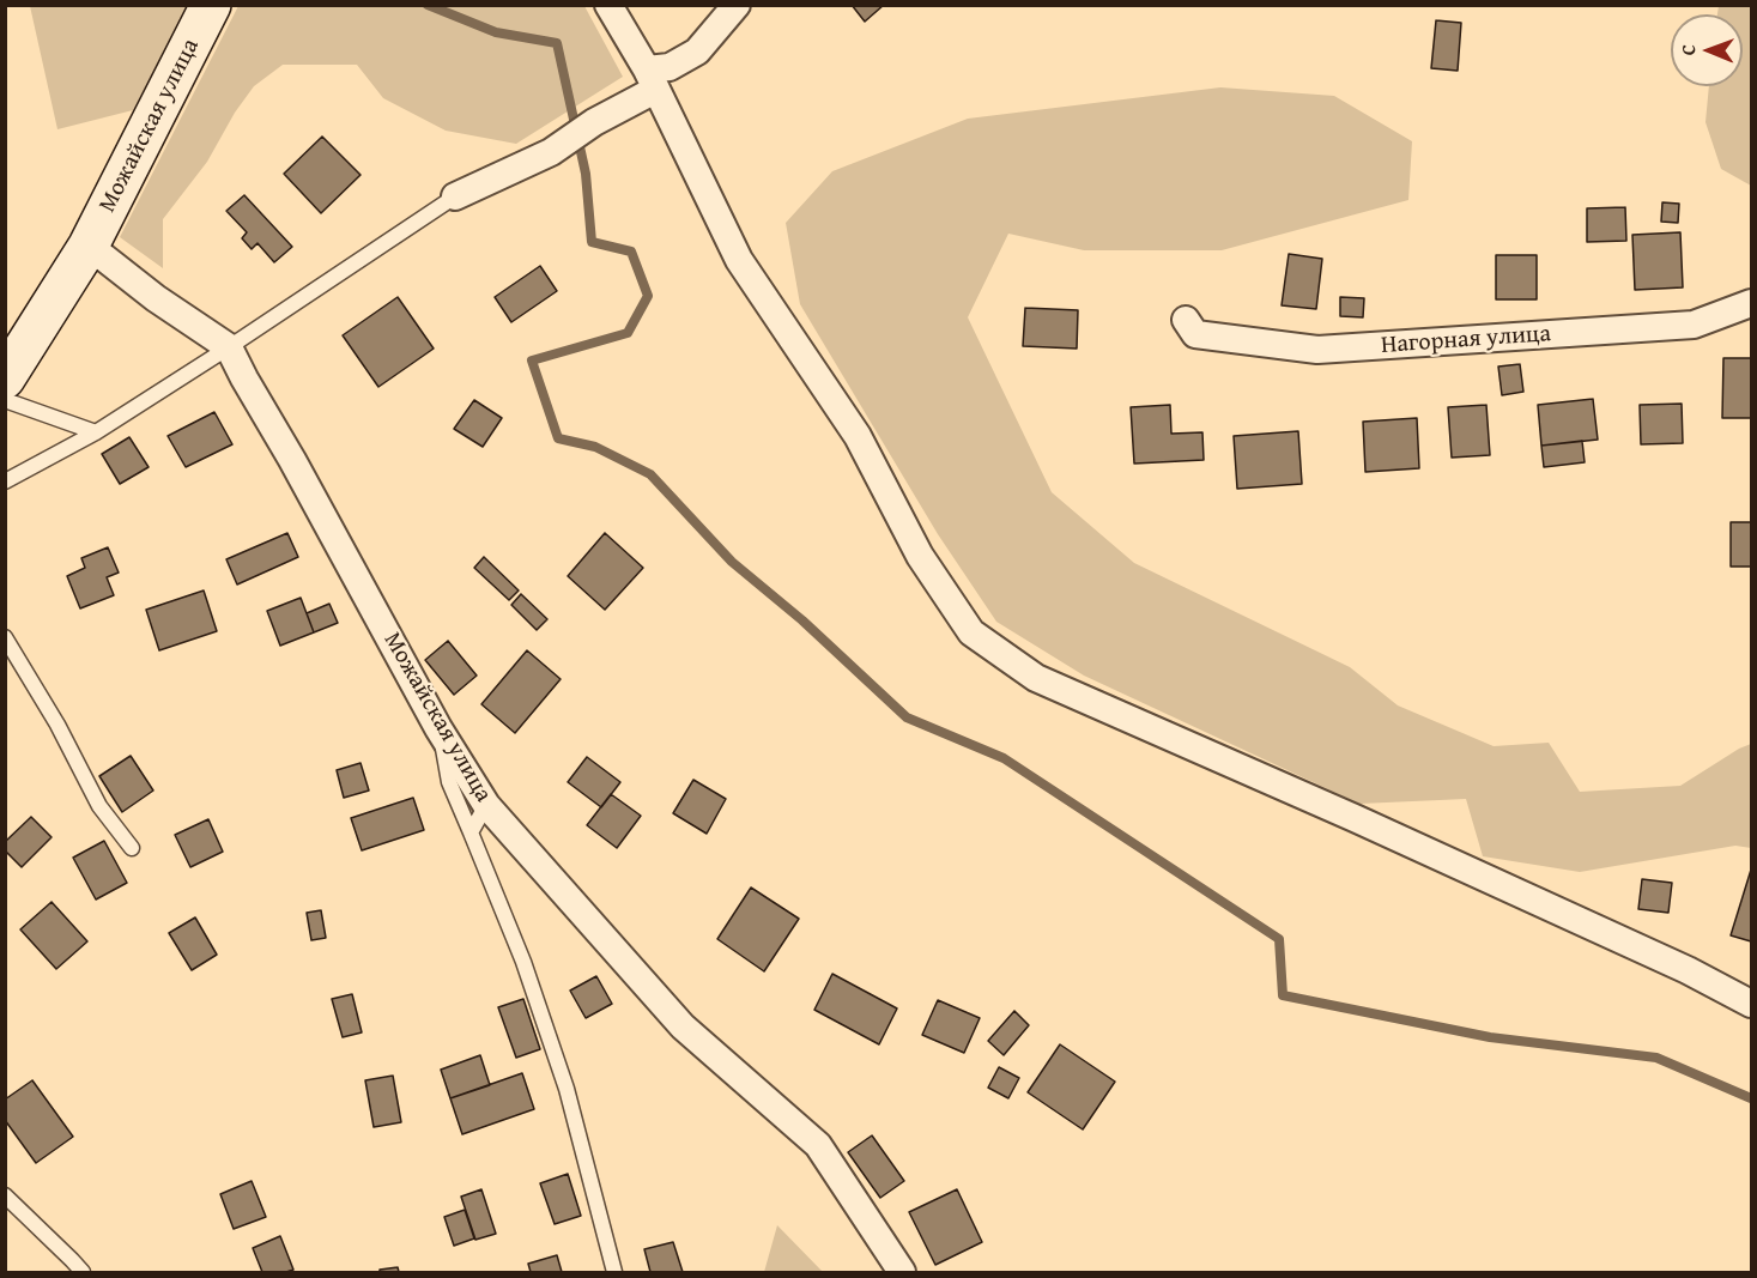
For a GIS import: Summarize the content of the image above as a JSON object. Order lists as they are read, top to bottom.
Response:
{
  "streets": {
    "street": ["Можайская улица", "Нагорная улица"]
  },
  "north": "left"
}
